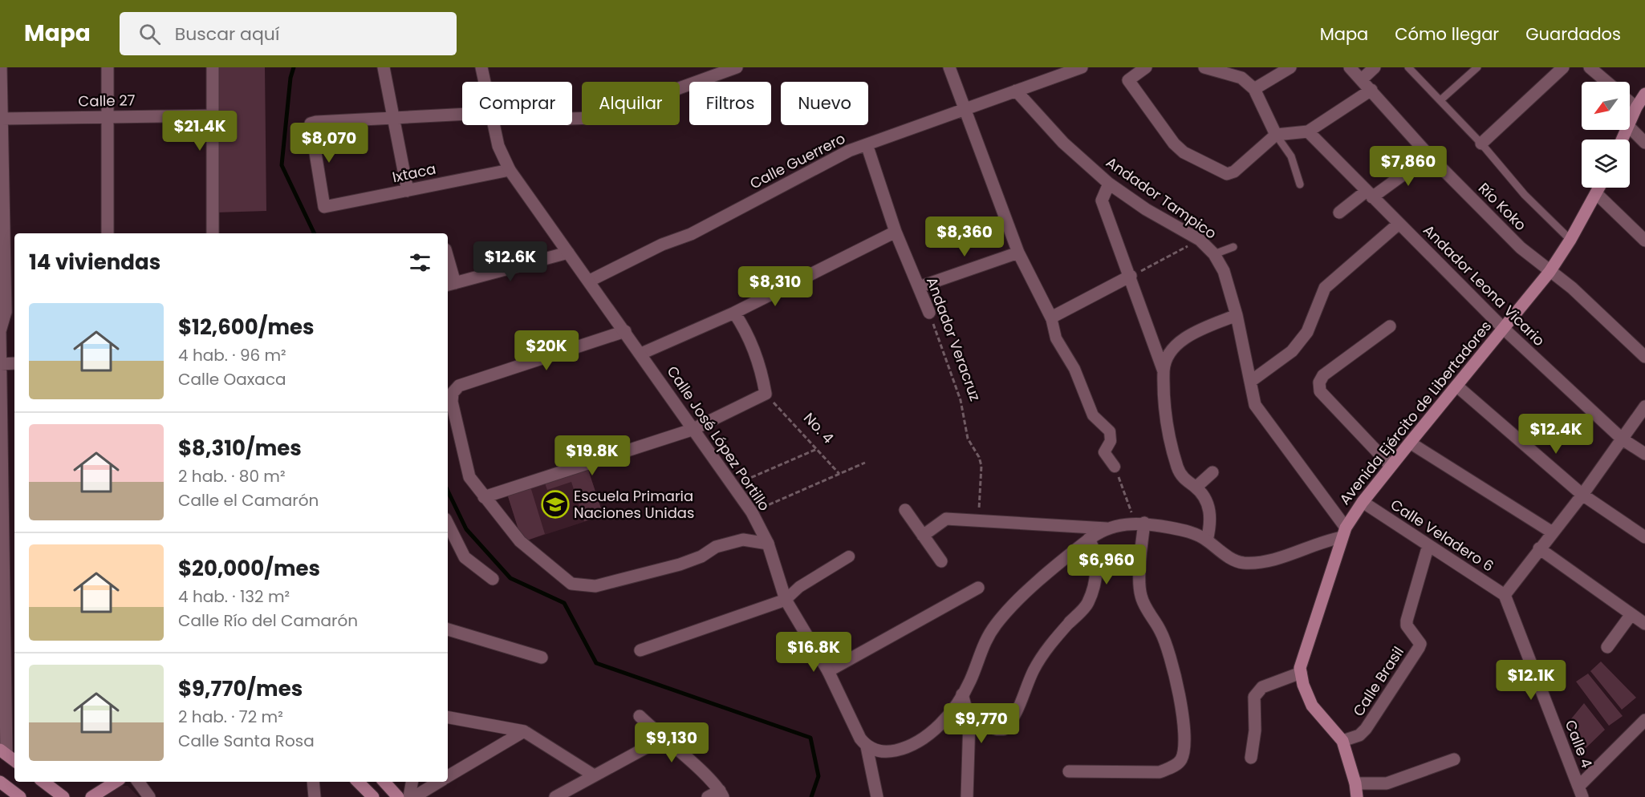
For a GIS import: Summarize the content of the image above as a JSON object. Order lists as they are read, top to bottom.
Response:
{
  "streets": {
    "main road": ["Avenida Ejército de Libertadores"],
    "street": [
      "Calle 27",
      "Calle Guerrero",
      "Ixtaca",
      "Andador Tampico",
      "Río Koko",
      "Andador Leona Vicario",
      "Andador Veracruz",
      "Calle José López Portillo",
      "Calle Veladero 6",
      "Calle Brasil",
      "Calle 4"
    ],
    "path": ["No. 4"]
  },
  "crossings": [
    ["Calle Guerrero", "Andador Tampico"],
    ["Calle Guerrero", "Andador Veracruz"],
    ["Calle Guerrero", "Calle José López Portillo"],
    ["Ixtaca", "Calle José López Portillo"],
    ["Andador Tampico", "Avenida Ejército de Libertadores"],
    ["Río Koko", "Avenida Ejército de Libertadores"],
    ["Andador Leona Vicario", "Avenida Ejército de Libertadores"],
    ["Avenida Ejército de Libertadores", "Calle Veladero 6"],
    ["Avenida Ejército de Libertadores", "Calle Brasil"],
    ["Calle Veladero 6", "Calle Brasil"],
    ["Calle Veladero 6", "Calle 4"]
  ],
  "places": {
    "school or university": ["Escuela Primaria Naciones Unidas"]
  },
  "north": "bottom left",
  "page": {
    "header": "Mapa",
    "search": "Buscar aquí",
    "nav": ["Mapa", "Cómo llegar", "Guardados"],
    "chip": [
      "Comprar",
      "Alquilar",
      "Filtros",
      "Nuevo"
    ],
    "price": [
      "$21.4K",
      "$8,070",
      "$7,860",
      "$8,360",
      "$12.6K",
      "$8,310",
      "$20K",
      "$12.4K",
      "$19.8K",
      "$6,960",
      "$16.8K",
      "$12.1K",
      "$9,770",
      "$9,130"
    ],
    "heading": "14 viviendas",
    "list": [
      {
        "name": "$12,600/mes",
        "note": "4 hab. · 96 m² · Calle Oaxaca"
      },
      {
        "name": "$8,310/mes",
        "note": "2 hab. · 80 m² · Calle el Camarón"
      },
      {
        "name": "$20,000/mes",
        "note": "4 hab. · 132 m² · Calle Río del Camarón"
      },
      {
        "name": "$9,770/mes",
        "note": "2 hab. · 72 m² · Calle Santa Rosa"
      }
    ]
  }
}
